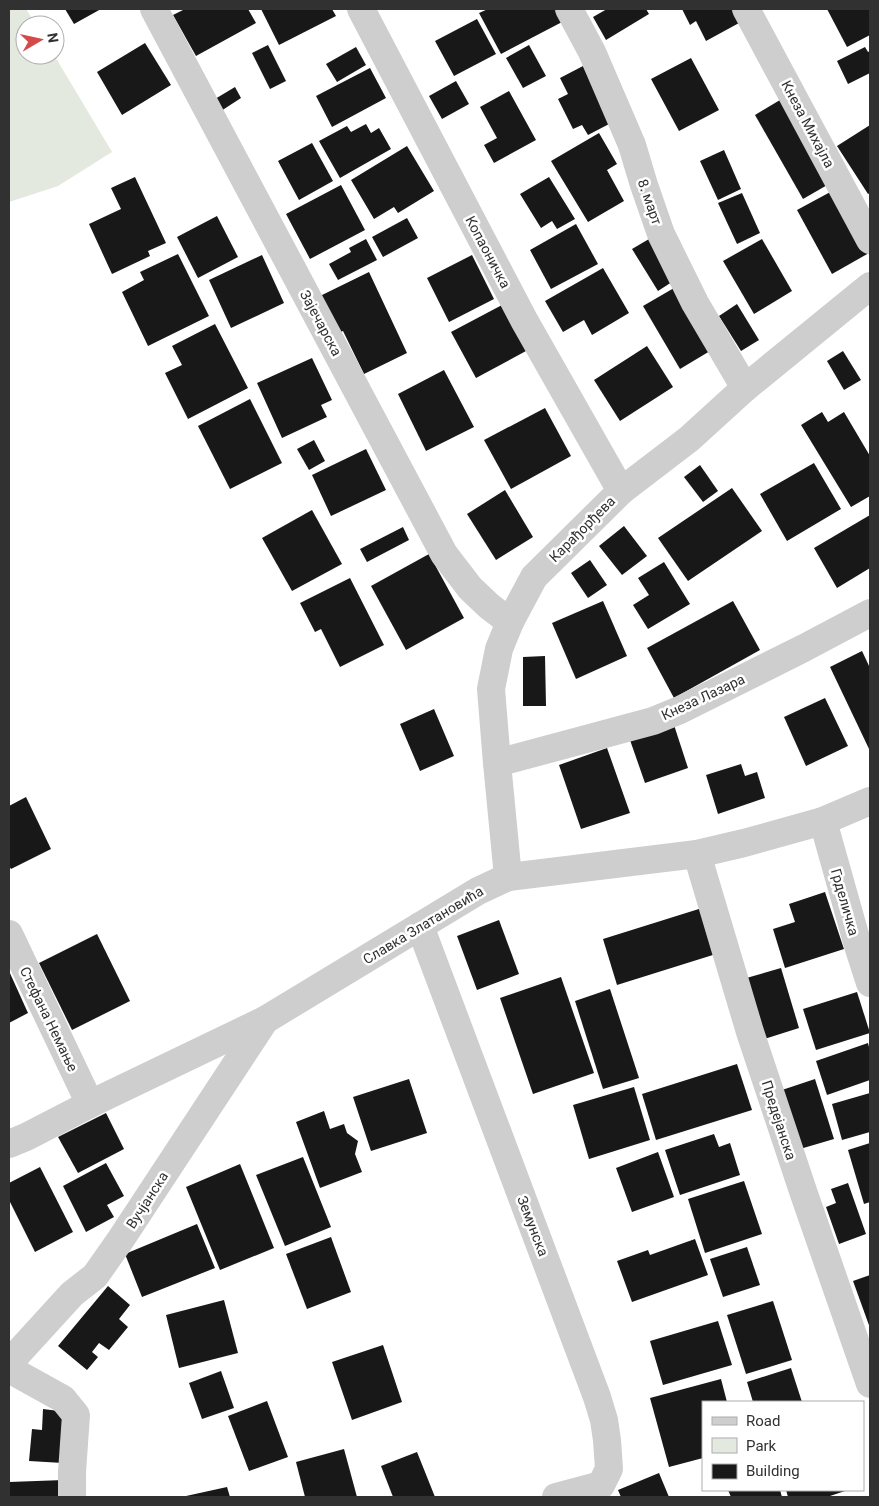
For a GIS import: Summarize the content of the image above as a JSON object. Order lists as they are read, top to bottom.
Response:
{
  "streets": {
    "street": [
      "Кнеза Михајла",
      "8. март",
      "Копаоничка",
      "Зајечарска",
      "Карађорђева",
      "Кнеза Лазара",
      "Грделичка",
      "Славка Златановића",
      "Стефана Немање",
      "Предејанска",
      "Вучјанска",
      "Земунска"
    ]
  },
  "crossings": [
    ["8. март", "Карађорђева"],
    ["Копаоничка", "Карађорђева"],
    ["Зајечарска", "Карађорђева"],
    ["Карађорђева", "Кнеза Лазара"],
    ["Карађорђева", "Славка Златановића"],
    ["Грделичка", "Славка Златановића"],
    ["Славка Златановића", "Стефана Немање"],
    ["Славка Златановића", "Предејанска"],
    ["Славка Златановића", "Вучјанска"],
    ["Славка Златановића", "Земунска"]
  ],
  "legend": ["Road", "Park", "Building"],
  "north": "right"
}
